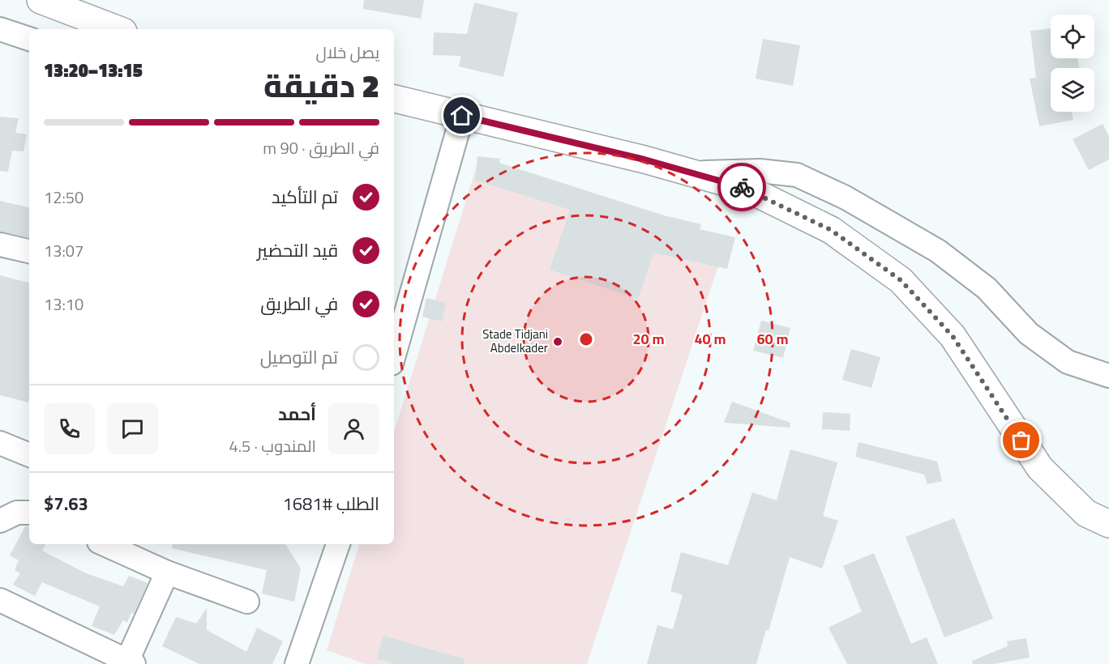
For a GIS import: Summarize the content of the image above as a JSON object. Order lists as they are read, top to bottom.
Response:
{
  "places": ["Stade Tidjani Abdelkader"],
  "page": {
    "heading": ["2 دقيقة", "يصل خلال", "13:15–13:20"],
    "panel": [
      "أحمد",
      "المندوب · 4.5",
      "الطلب #1681",
      "$7.63"
    ],
    "bar": "في الطريق · 90 m",
    "list": [
      ["تم التأكيد", "12:50"],
      ["قيد التحضير", "13:07"],
      ["في الطريق", "13:10"],
      "تم التوصيل"
    ]
  },
  "rings": ["20 m", "40 m", "60 m"]
}
